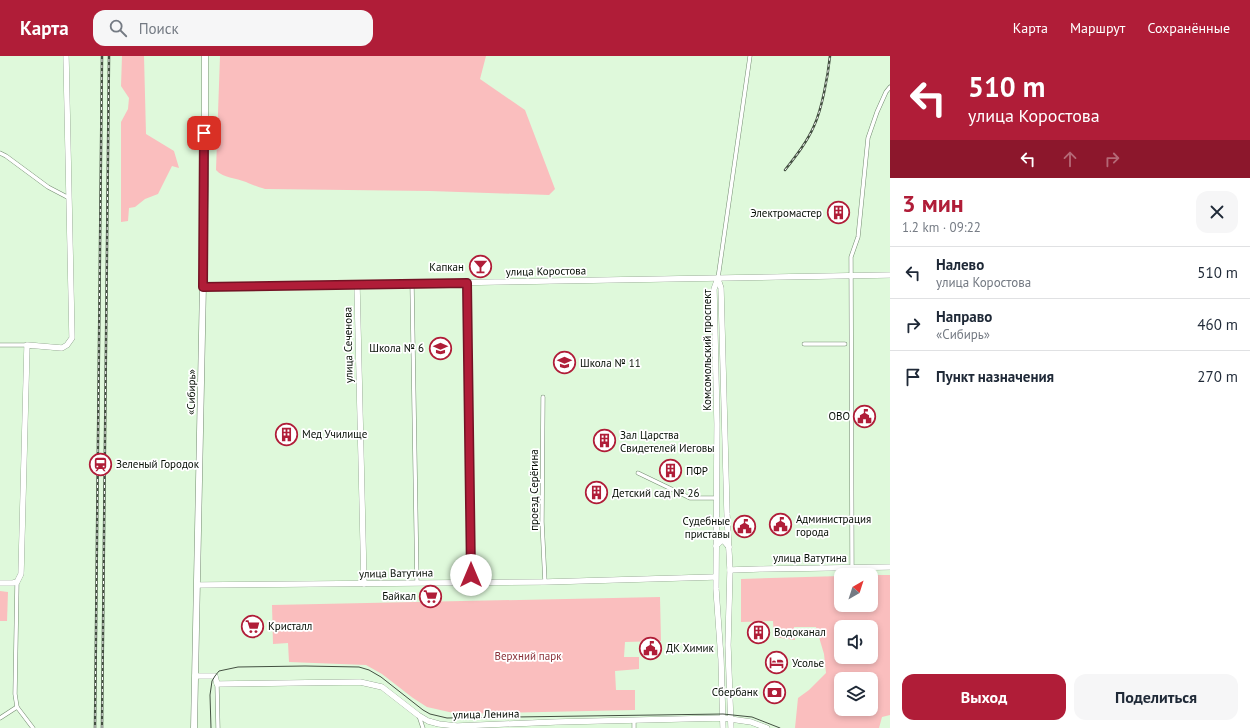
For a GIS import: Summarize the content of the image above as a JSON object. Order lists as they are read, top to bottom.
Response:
{
  "streets": {
    "main road": ["«Сибирь»"],
    "street": [
      "улица Коростова",
      "улица Сеченова",
      "Комсомольский проспект",
      "проезд Серёгина",
      "улица Ватутина",
      "улица Ленина"
    ]
  },
  "crossings": [
    ["улица Коростова", "улица Сеченова"],
    ["улица Коростова", "Комсомольский проспект"],
    ["улица Коростова", "«Сибирь»"],
    ["улица Сеченова", "улица Ватутина"],
    ["Комсомольский проспект", "улица Ватутина"],
    ["Комсомольский проспект", "улица Ленина"],
    ["«Сибирь»", "улица Ватутина"],
    ["проезд Серёгина", "улица Ватутина"]
  ],
  "parks": ["Верхний парк"],
  "places": {
    "building": [
      "Электромастер",
      "Мед Училище",
      "Зал Царства Свидетелей Иеговы",
      "ПФР",
      "Детский сад № 26",
      "Водоканал"
    ],
    "bar": ["Капкан"],
    "school or university": ["Школа № 6", "Школа № 11"],
    "public building": [
      "ОВО",
      "Администрация города",
      "Судебные приставы",
      "ДК Химик"
    ],
    "station": ["Зеленый Городок"],
    "supermarket": ["Байкал", "Кристалл"],
    "hotel": ["Усолье"],
    "bank": ["Сбербанк"]
  },
  "north": "top right",
  "page": {
    "header": "Карта",
    "search": "Поиск",
    "nav": ["Карта", "Маршрут", "Сохранённые"],
    "turn": ["510 m", "улица Коростова"],
    "heading": ["3 мин", "1.2 km · 09:22"],
    "list": [
      {
        "name": "Налево",
        "note": "улица Коростова",
        "value": "510 m"
      },
      {
        "name": "Направо",
        "note": "«Сибирь»",
        "value": "460 m"
      },
      {
        "name": "Пункт назначения",
        "value": "270 m"
      }
    ],
    "buttons": ["Выход", "Поделиться"]
  }
}
